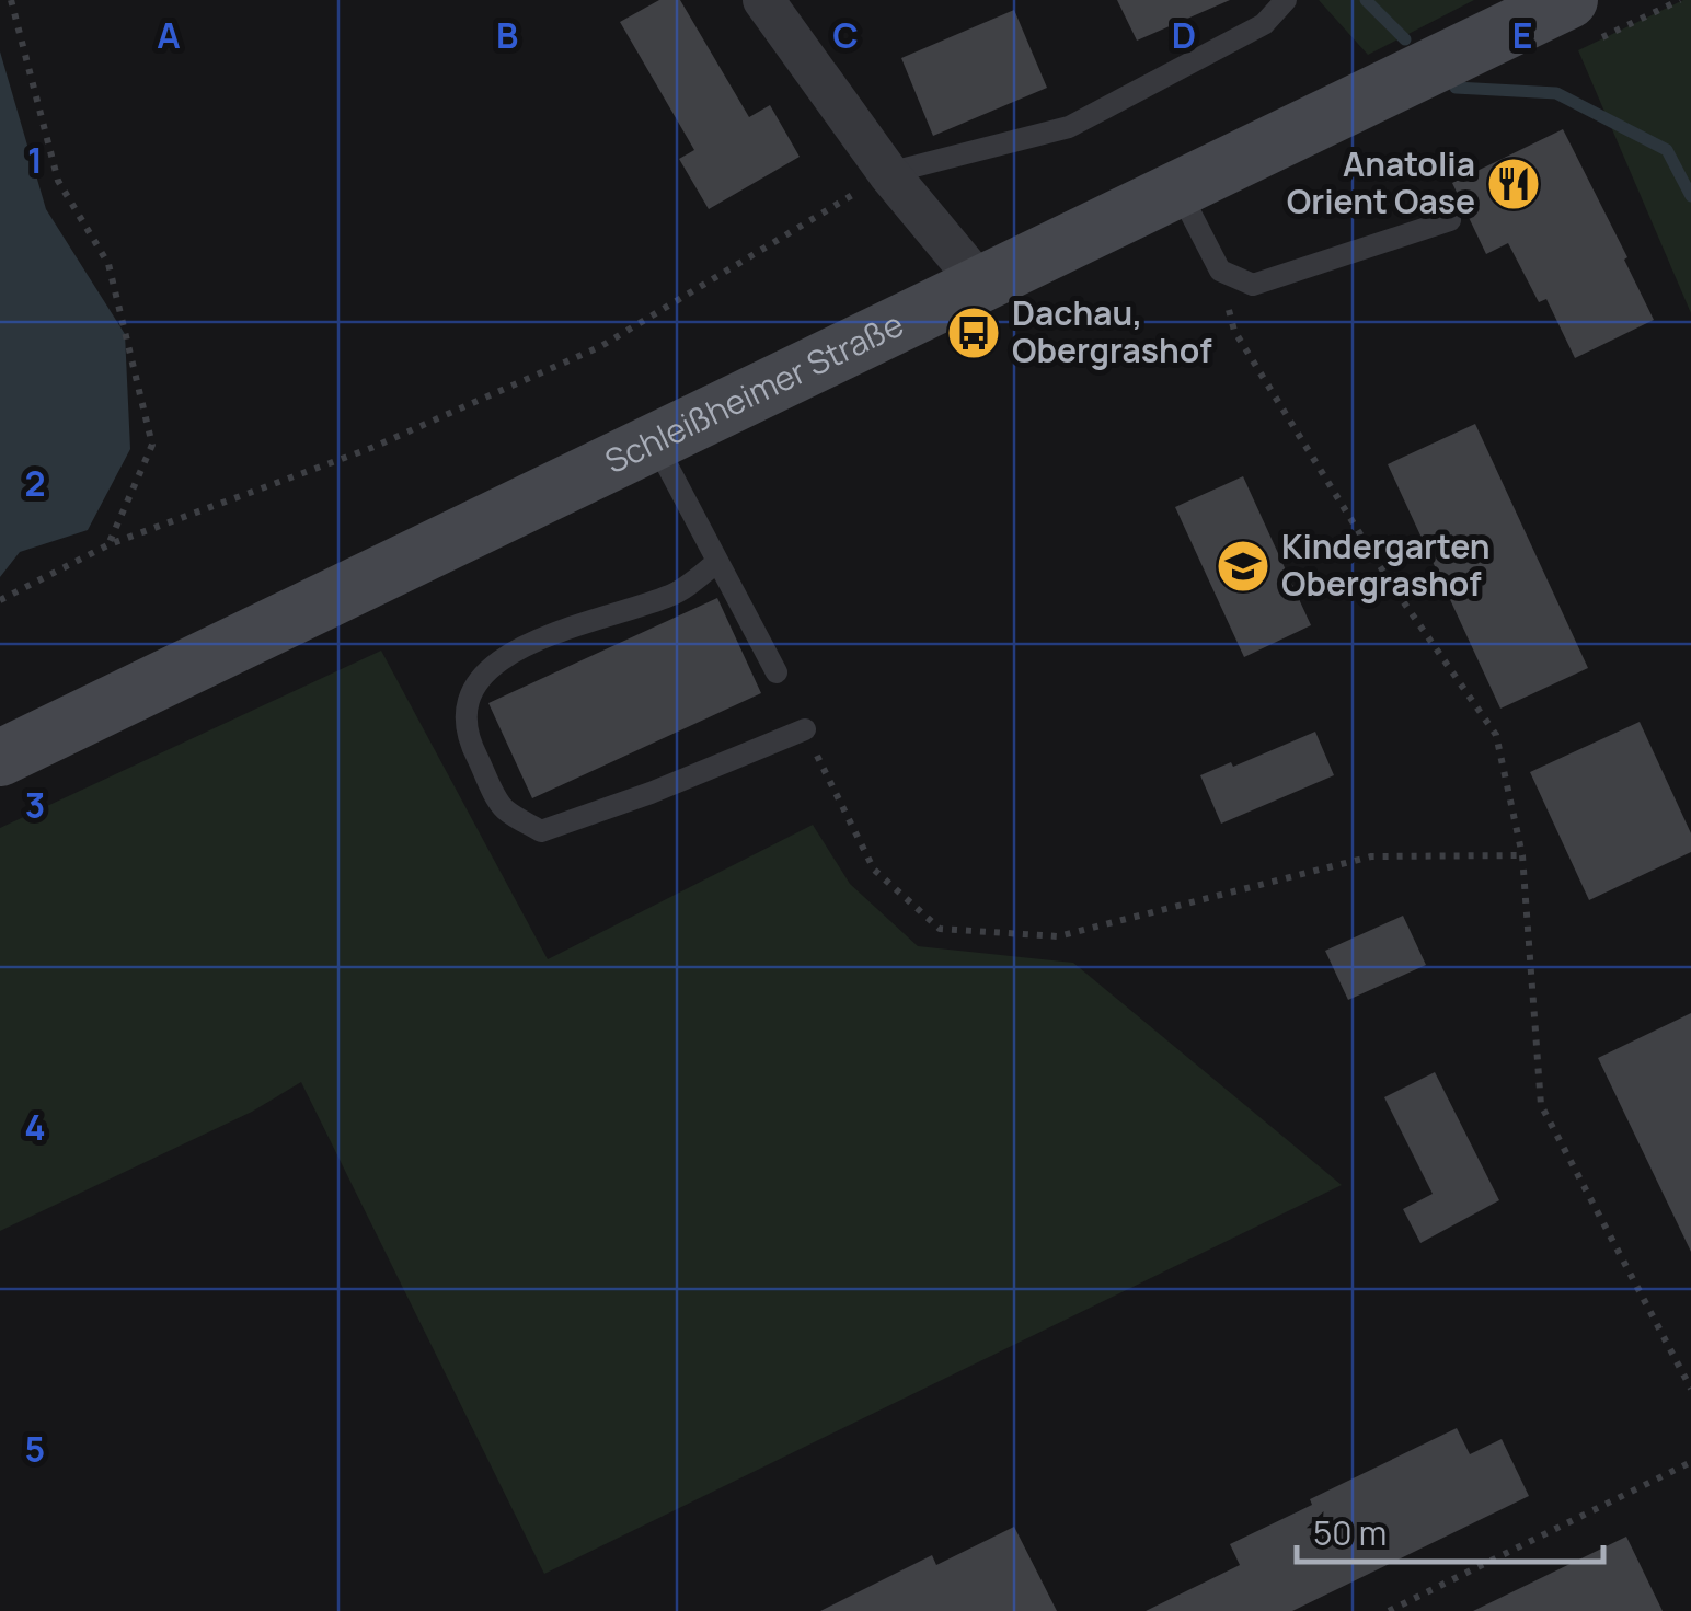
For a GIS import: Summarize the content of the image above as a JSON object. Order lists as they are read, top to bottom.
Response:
{
  "streets": {
    "main road": ["Schleißheimer Straße"]
  },
  "places": {
    "restaurant": ["Anatolia Orient Oase"],
    "bus stop": ["Dachau, Obergrashof"],
    "school or university": ["Kindergarten Obergrashof"]
  },
  "scale_bar": "50 m",
  "grid": {
    "columns": [
      "A",
      "B",
      "C",
      "D",
      "E"
    ],
    "rows": [
      "1",
      "2",
      "3",
      "4",
      "5"
    ]
  }
}
